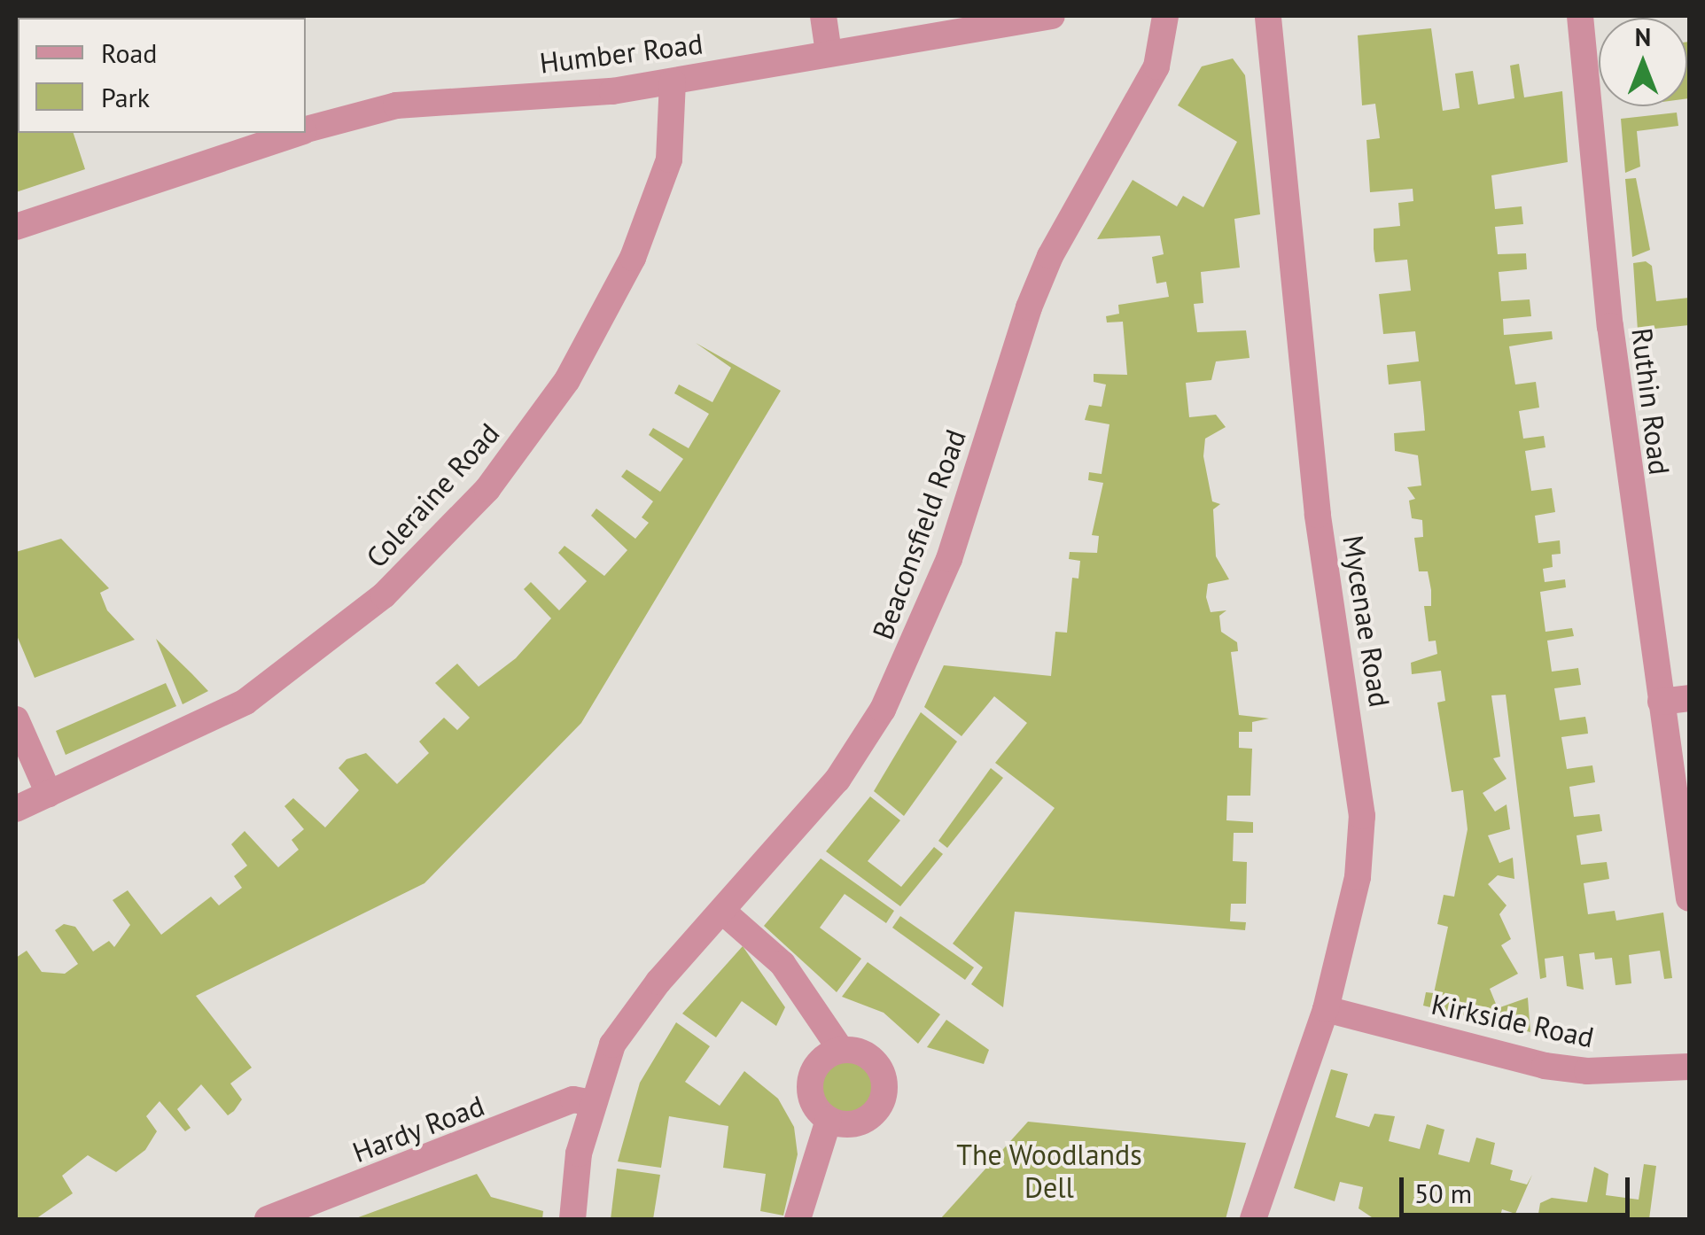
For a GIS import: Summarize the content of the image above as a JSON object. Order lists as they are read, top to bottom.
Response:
{
  "streets": {
    "street": [
      "Humber Road",
      "Ruthin Road",
      "Coleraine Road",
      "Beaconsfield Road",
      "Mycenae Road",
      "Kirkside Road",
      "Hardy Road"
    ]
  },
  "crossings": [
    ["Humber Road", "Coleraine Road"],
    ["Beaconsfield Road", "Hardy Road"],
    ["Mycenae Road", "Kirkside Road"]
  ],
  "parks": ["The Woodlands Dell"],
  "legend": ["Road", "Park"],
  "scale_bar": "50 m",
  "north": "top"
}
